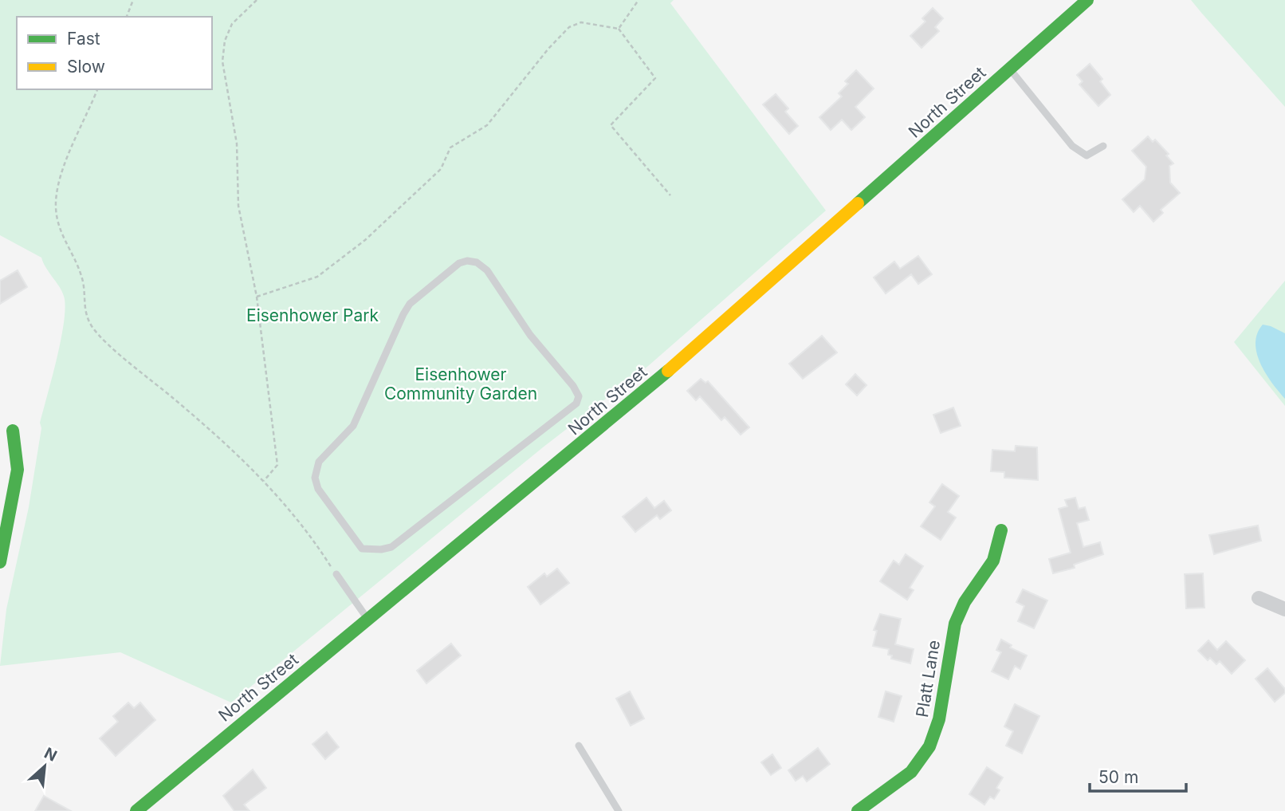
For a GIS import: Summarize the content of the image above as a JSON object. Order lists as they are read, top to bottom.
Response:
{
  "streets": {
    "main road": ["North Street", "Platt Lane"]
  },
  "parks": ["Eisenhower Park", "Eisenhower Community Garden"],
  "legend": ["Fast", "Slow"],
  "scale_bar": "50 m",
  "north": "top right"
}
